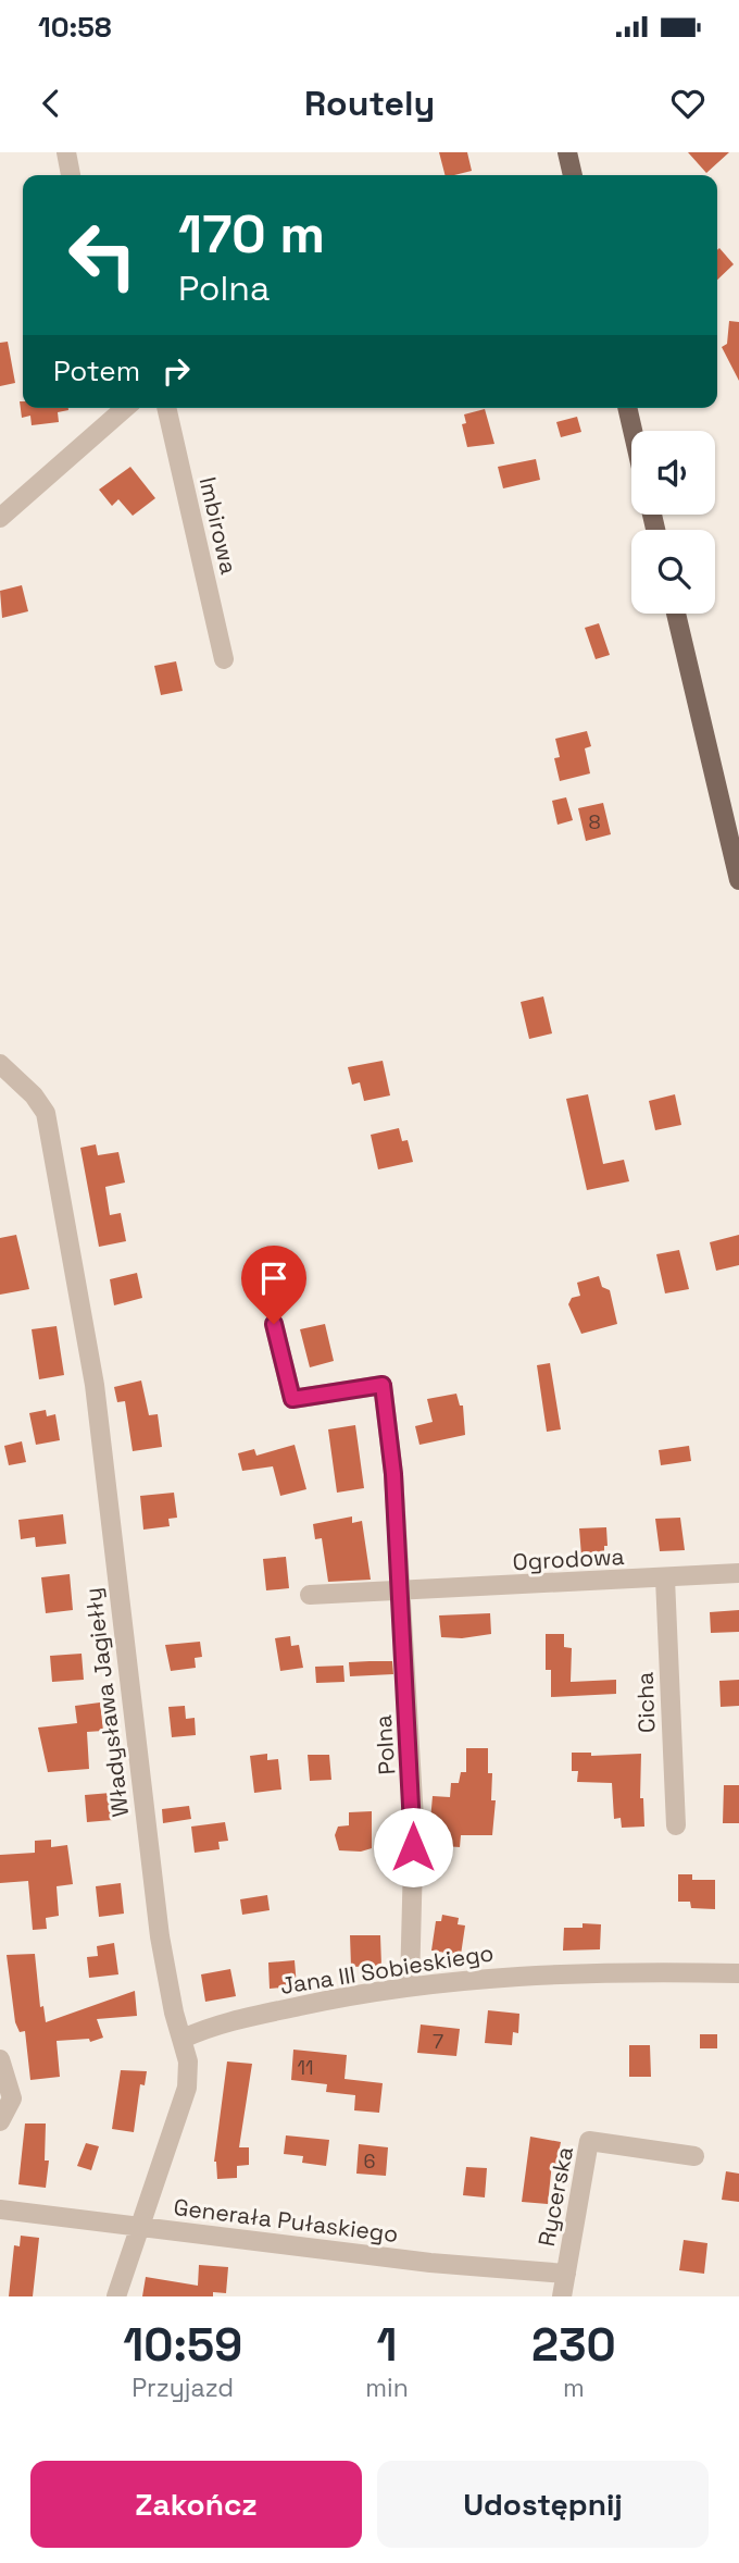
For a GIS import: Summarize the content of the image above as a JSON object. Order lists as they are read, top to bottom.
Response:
{
  "streets": {
    "street": [
      "Imbirowa",
      "Ogrodowa",
      "Władysława Jagiełły",
      "Cicha",
      "Polna",
      "Jana III Sobieskiego",
      "Rycerska",
      "Generała Pułaskiego"
    ]
  },
  "crossings": [
    ["Ogrodowa", "Cicha"],
    ["Ogrodowa", "Polna"],
    ["Władysława Jagiełły", "Jana III Sobieskiego"],
    ["Władysława Jagiełły", "Generała Pułaskiego"],
    ["Polna", "Jana III Sobieskiego"],
    ["Rycerska", "Generała Pułaskiego"]
  ],
  "house_numbers": [
    "8",
    "7",
    "11",
    "6"
  ],
  "page": {
    "status": "10:58",
    "header": "Routely",
    "turn": ["170 m", "Polna"],
    "then": "Potem",
    "eta": [
      "10:59",
      "Przyjazd",
      "1",
      "min",
      "230",
      "m"
    ],
    "buttons": ["Zakończ", "Udostępnij"]
  }
}
